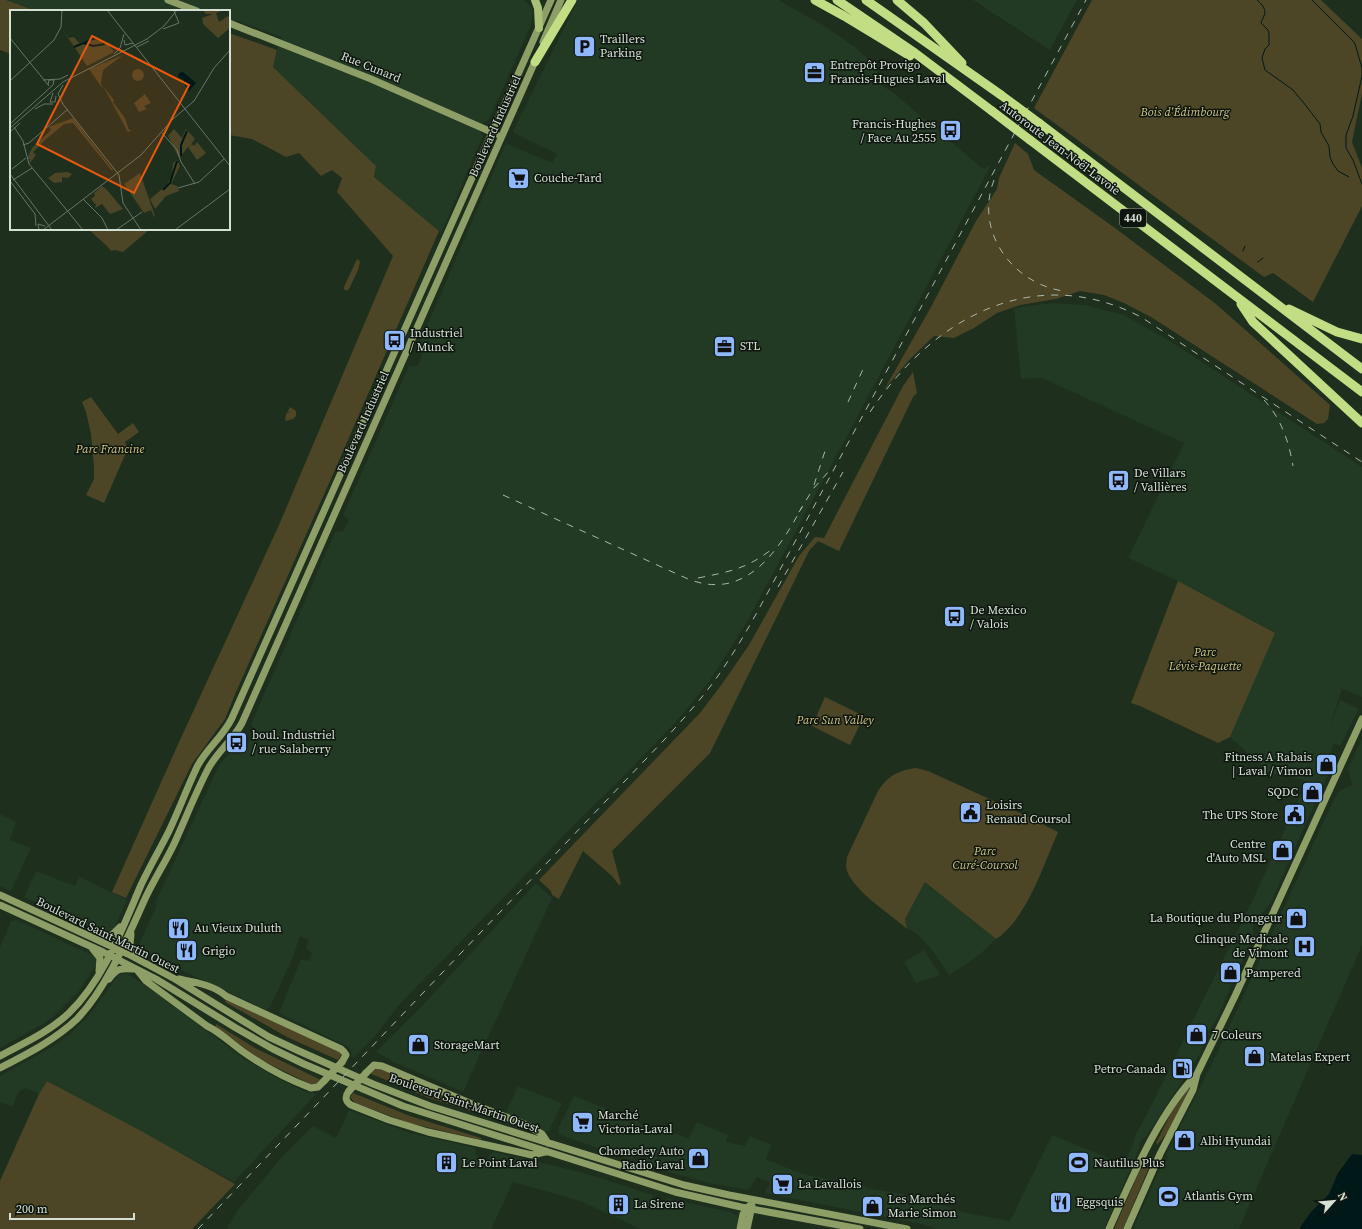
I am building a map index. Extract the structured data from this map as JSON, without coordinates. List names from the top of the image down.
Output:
{
  "streets": {
    "highway": ["Autoroute Jean-Noël-Lavoie", "440"],
    "main road": ["Rue Cunard", "Boulevard Industriel", "Boulevard Saint-Martin Ouest"]
  },
  "crossings": [
    ["Rue Cunard", "Boulevard Industriel"],
    ["Boulevard Industriel", "Boulevard Saint-Martin Ouest"]
  ],
  "parks": [
    "Bois d'Édimbourg",
    "Parc Francine",
    "Parc Lévis-Paquette",
    "Parc Sun Valley",
    "Parc Curé-Coursol"
  ],
  "places": {
    "parking": ["Traillers Parking"],
    "office": ["Entrepôt Provigo Francis-Hugues Laval", "STL"],
    "bus stop": [
      "Francis-Hughes / Face Au 2555",
      "Industriel / Munck",
      "De Villars / Vallières",
      "De Mexico / Valois",
      "boul. Industriel / rue Salaberry"
    ],
    "supermarket": ["Couche-Tard", "Marché Victoria-Laval", "La Lavallois"],
    "shop": [
      "Fitness A Rabais | Laval / Vimon",
      "SQDC",
      "Centre d'Auto MSL",
      "La Boutique du Plongeur",
      "Pampered",
      "7 Coleurs",
      "StorageMart",
      "Matelas Expert",
      "Albi Hyundai",
      "Chomedey Auto Radio Laval",
      "Les Marchés Marie Simon"
    ],
    "public building": ["Loisirs Renaud Coursol", "The UPS Store"],
    "restaurant": ["Au Vieux Duluth", "Grigio", "Eggsquis"],
    "hospital": ["Clinque Medicale de Vimont"],
    "fuel station": ["Petro-Canada"],
    "building": ["Le Point Laval", "La Sirene"],
    "sports": ["Nautilus Plus", "Atlantis Gym"]
  },
  "scale_bar": "200 m",
  "north": "top right"
}
